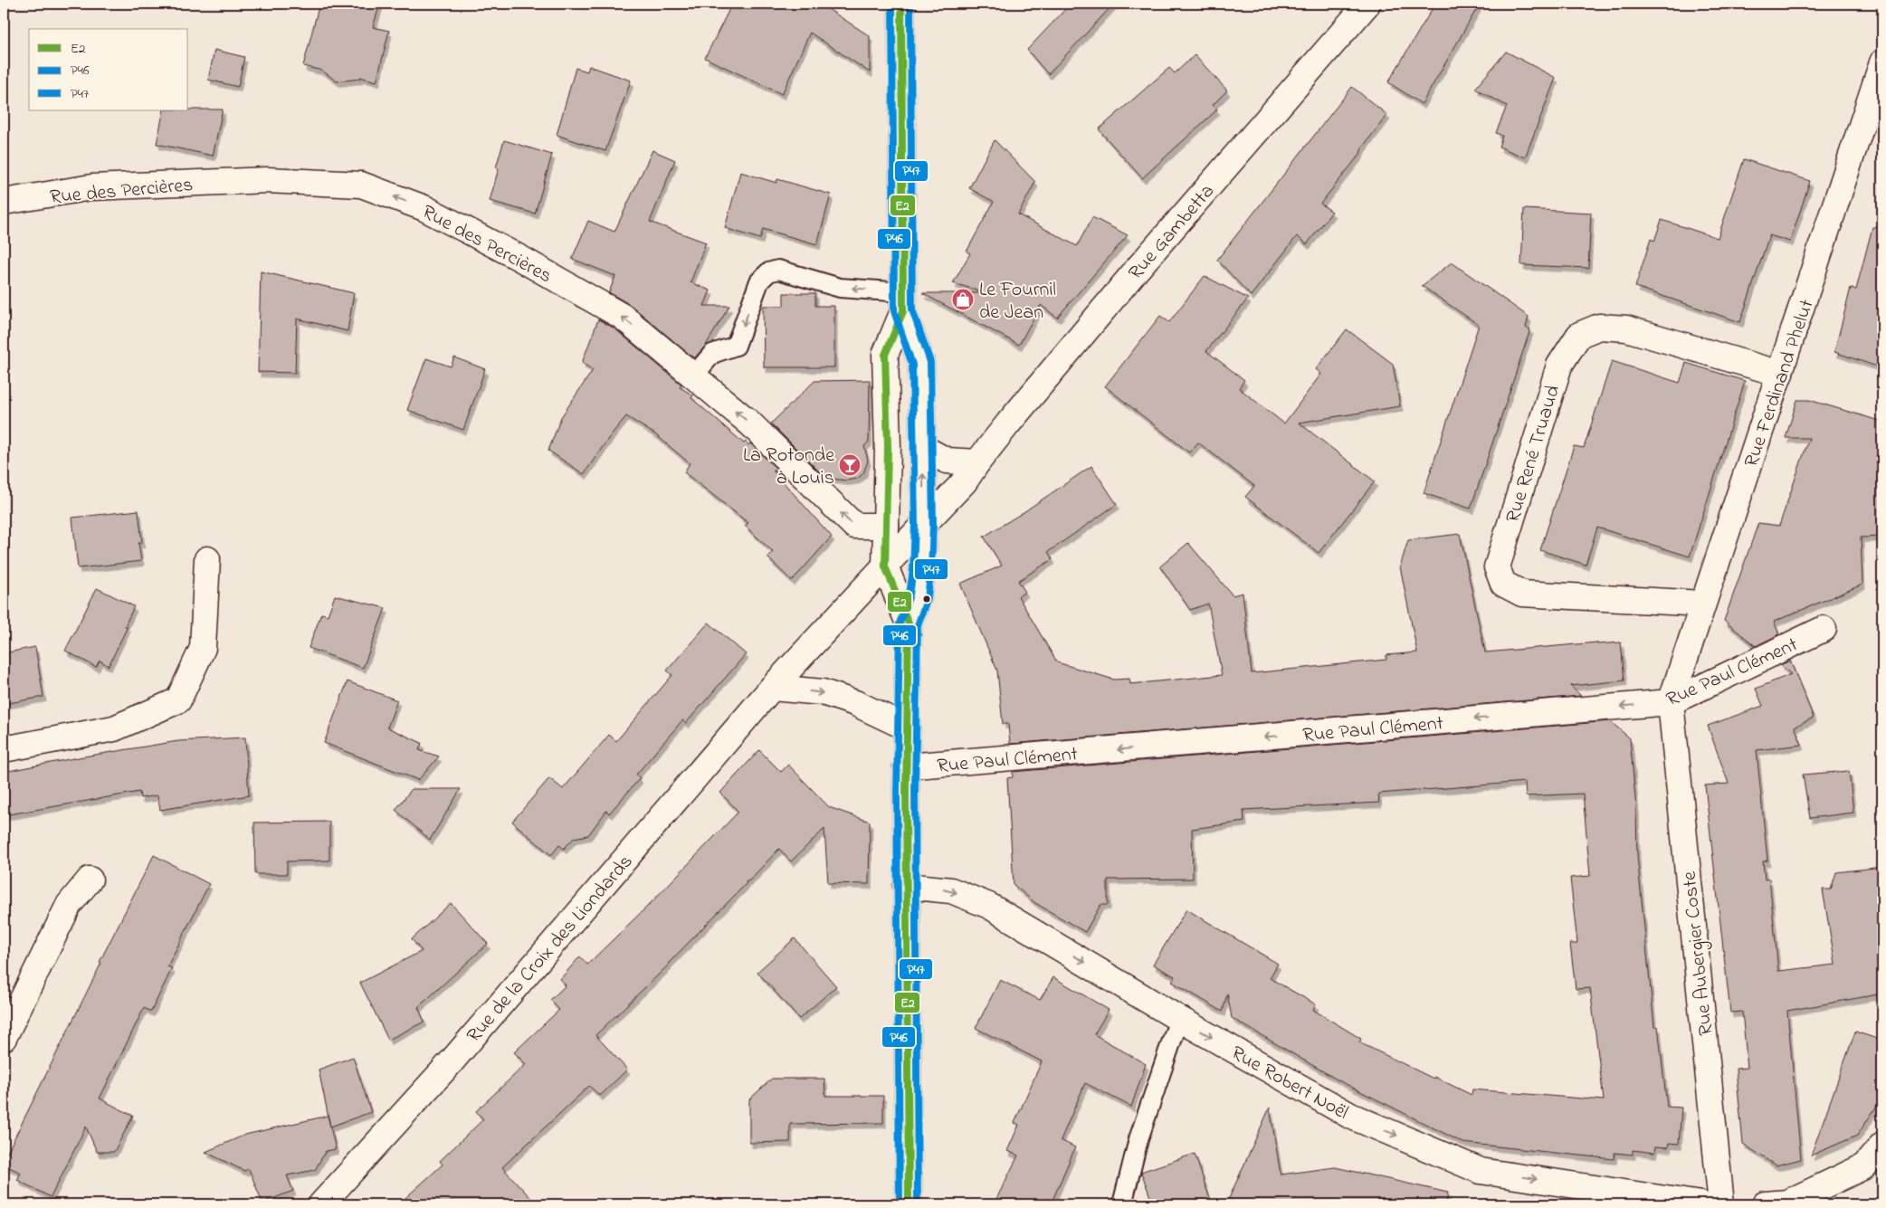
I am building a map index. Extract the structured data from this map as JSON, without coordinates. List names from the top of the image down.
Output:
{
  "streets": {
    "street": [
      "Rue des Percières",
      "Rue Gambetta",
      "Rue Ferdinand Phelut",
      "Rue René Truaud",
      "Rue Paul Clément",
      "Rue de la Croix des Liondards",
      "Rue Aubergier Coste",
      "Rue Robert Noël"
    ]
  },
  "crossings": [
    ["Rue Gambetta", "Rue de la Croix des Liondards"],
    ["Rue Ferdinand Phelut", "Rue René Truaud"],
    ["Rue Ferdinand Phelut", "Rue Paul Clément"],
    ["Rue Ferdinand Phelut", "Rue Aubergier Coste"],
    ["Rue Paul Clément", "Rue Aubergier Coste"]
  ],
  "one_way": ["Rue des Percières", "Rue Paul Clément", "Rue Robert Noël"],
  "places": {
    "shop": ["Le Fournil de Jean"],
    "bar": ["La Rotonde à Louis"]
  },
  "lines": ["transit line E2", "transit line P46", "transit line P47"],
  "legend": ["E2", "P46", "P47"]
}
